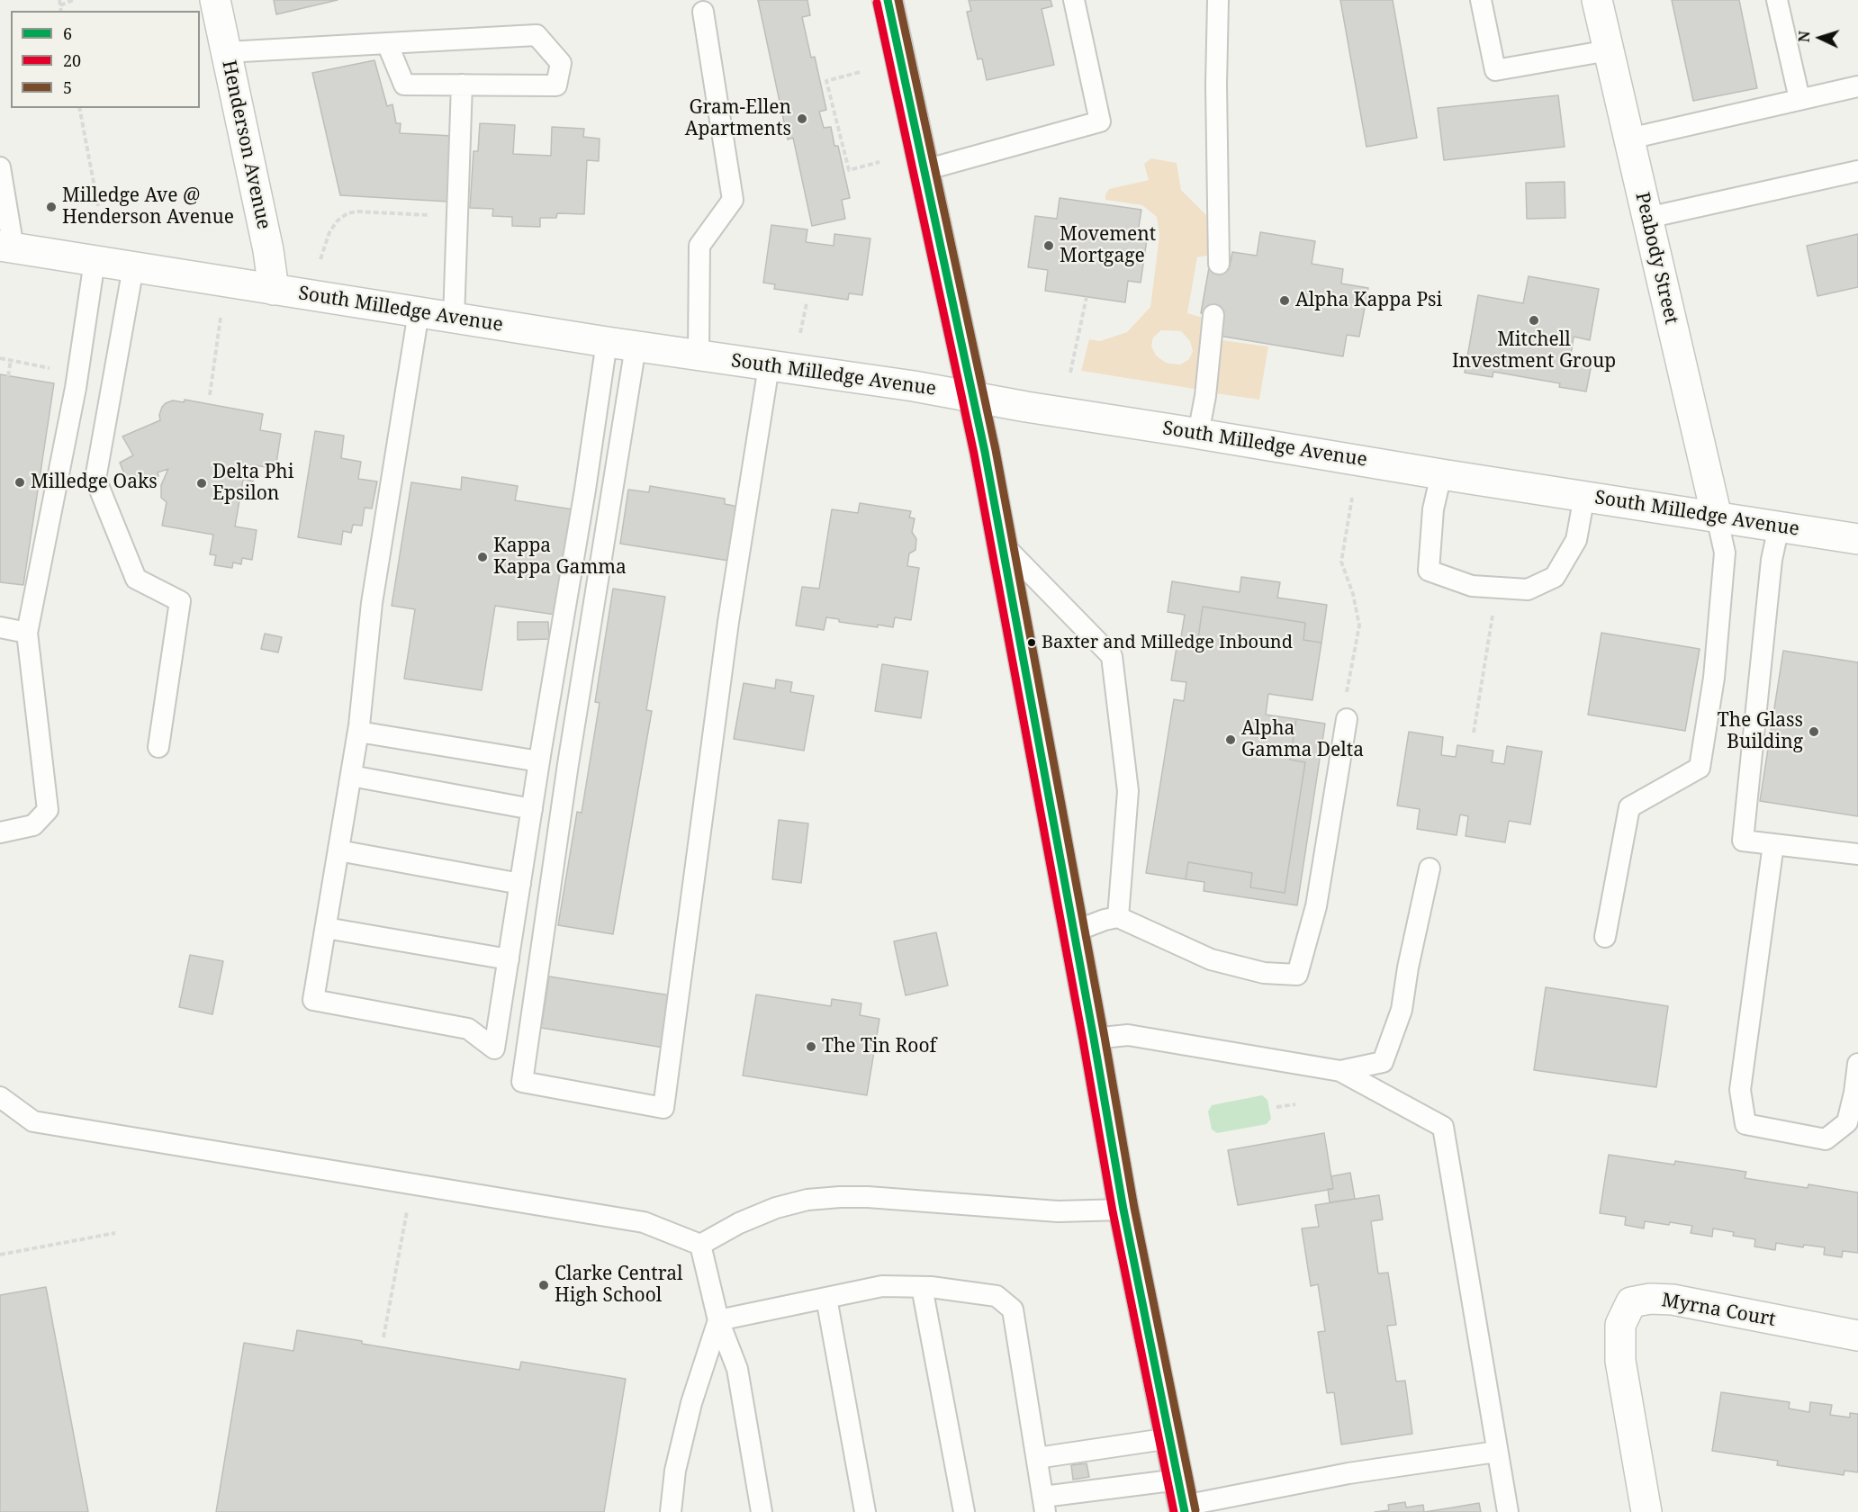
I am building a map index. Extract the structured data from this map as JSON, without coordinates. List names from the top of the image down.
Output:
{
  "streets": {
    "main road": [
      "Henderson Avenue",
      "Peabody Street",
      "South Milledge Avenue",
      "Myrna Court"
    ]
  },
  "crossings": [
    ["Henderson Avenue", "South Milledge Avenue"],
    ["Peabody Street", "South Milledge Avenue"]
  ],
  "places": [
    "Gram-Ellen Apartments",
    "Milledge Ave @ Henderson Avenue",
    "Movement Mortgage",
    "Alpha Kappa Psi",
    "Mitchell Investment Group",
    "Milledge Oaks",
    "Delta Phi Epsilon",
    "Kappa Kappa Gamma",
    "Baxter and Milledge Inbound",
    "The Glass Building",
    "Alpha Gamma Delta",
    "The Tin Roof",
    "Clarke Central High School"
  ],
  "lines": ["transit line 6", "transit line 5", "transit line 20"],
  "legend": ["6", "20", "5"],
  "north": "left"
}
